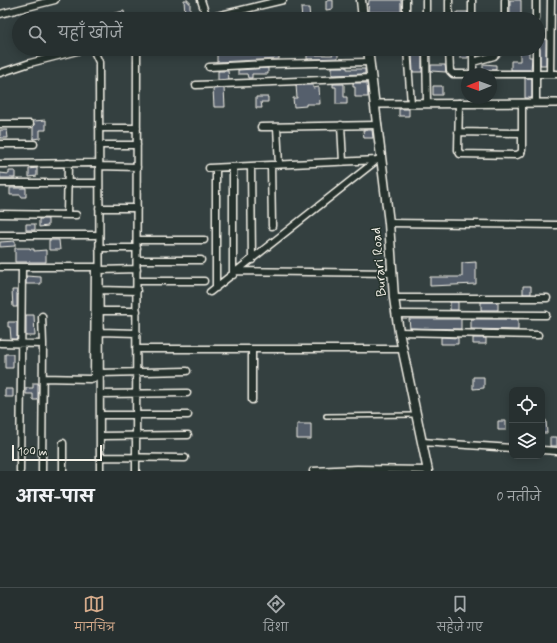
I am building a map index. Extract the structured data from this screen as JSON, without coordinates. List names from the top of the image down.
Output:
{
  "streets": {
    "main road": ["Burari Road"]
  },
  "scale_bar": "100 m",
  "north": "left",
  "page": {
    "search": "यहाँ खोजें",
    "scale": "100 m",
    "heading": ["आस-पास", "0 नतीजे"],
    "nav": ["मानचित्र", "दिशा", "सहेजे गए"]
  }
}
